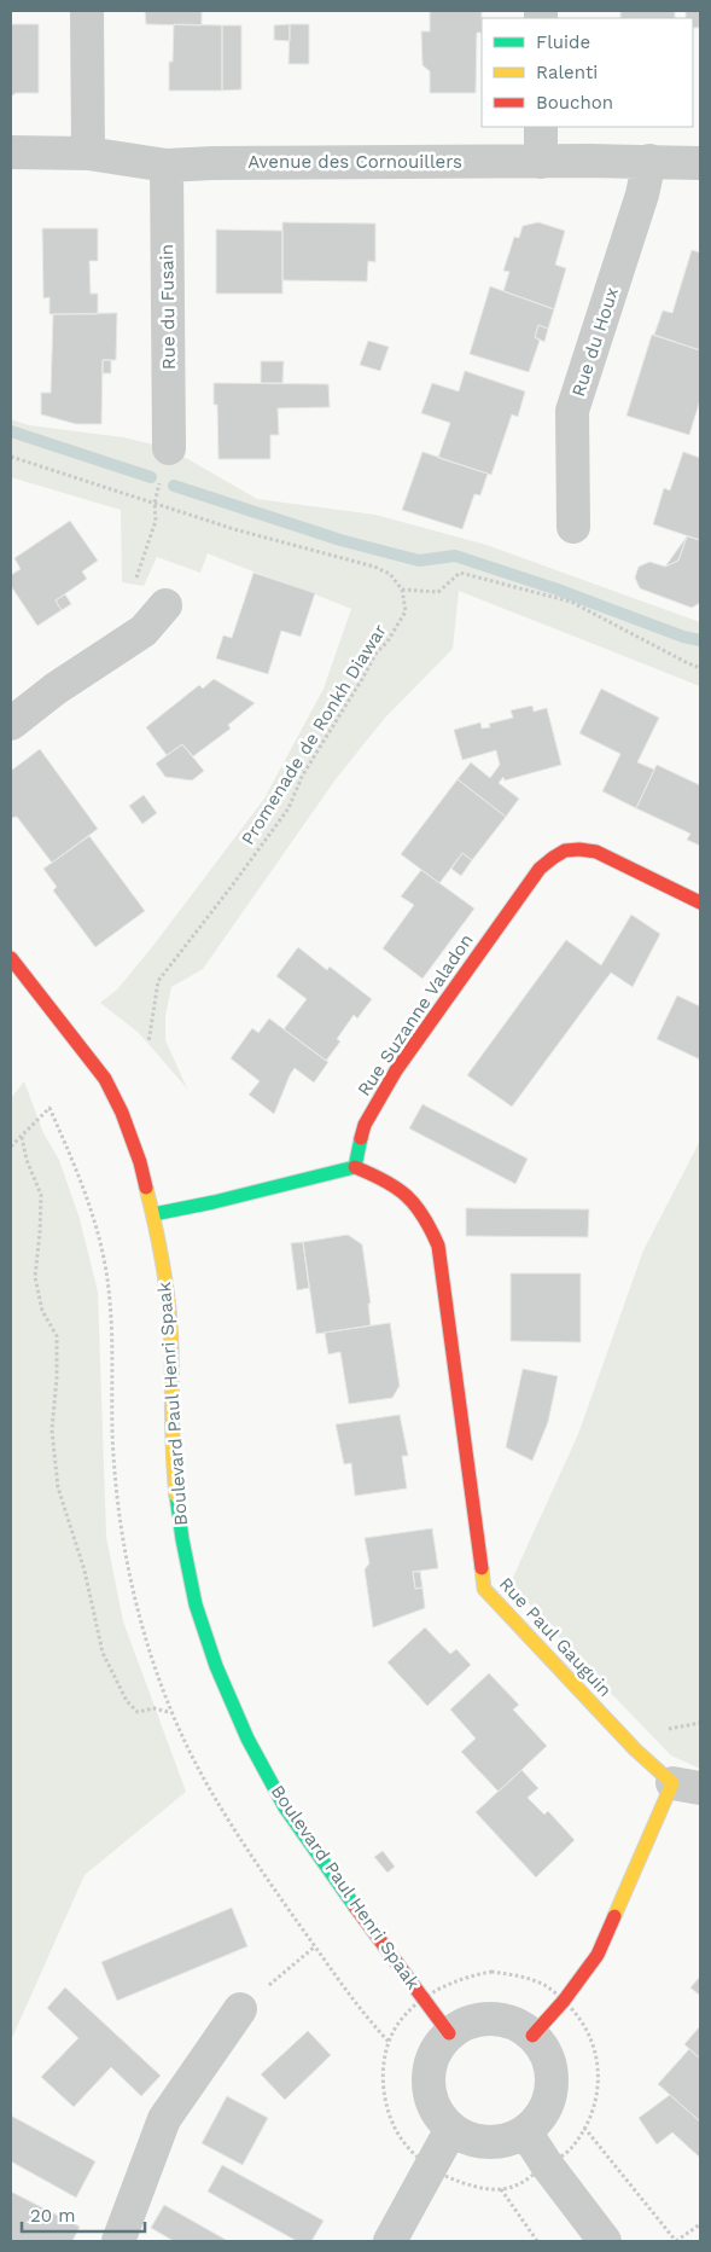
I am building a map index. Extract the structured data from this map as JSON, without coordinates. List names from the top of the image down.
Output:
{
  "streets": {
    "street": [
      "Avenue des Cornouillers",
      "Rue du Fusain",
      "Rue du Houx",
      "Rue Suzanne Valadon",
      "Boulevard Paul Henri Spaak",
      "Rue Paul Gauguin"
    ],
    "path": ["Promenade de Ronkh Diawar"]
  },
  "crossings": [
    ["Avenue des Cornouillers", "Rue du Fusain"],
    ["Avenue des Cornouillers", "Rue du Houx"],
    ["Rue Suzanne Valadon", "Rue Paul Gauguin"],
    ["Boulevard Paul Henri Spaak", "Rue Paul Gauguin"]
  ],
  "legend": ["Fluide", "Ralenti", "Bouchon"],
  "scale_bar": "20 m"
}
